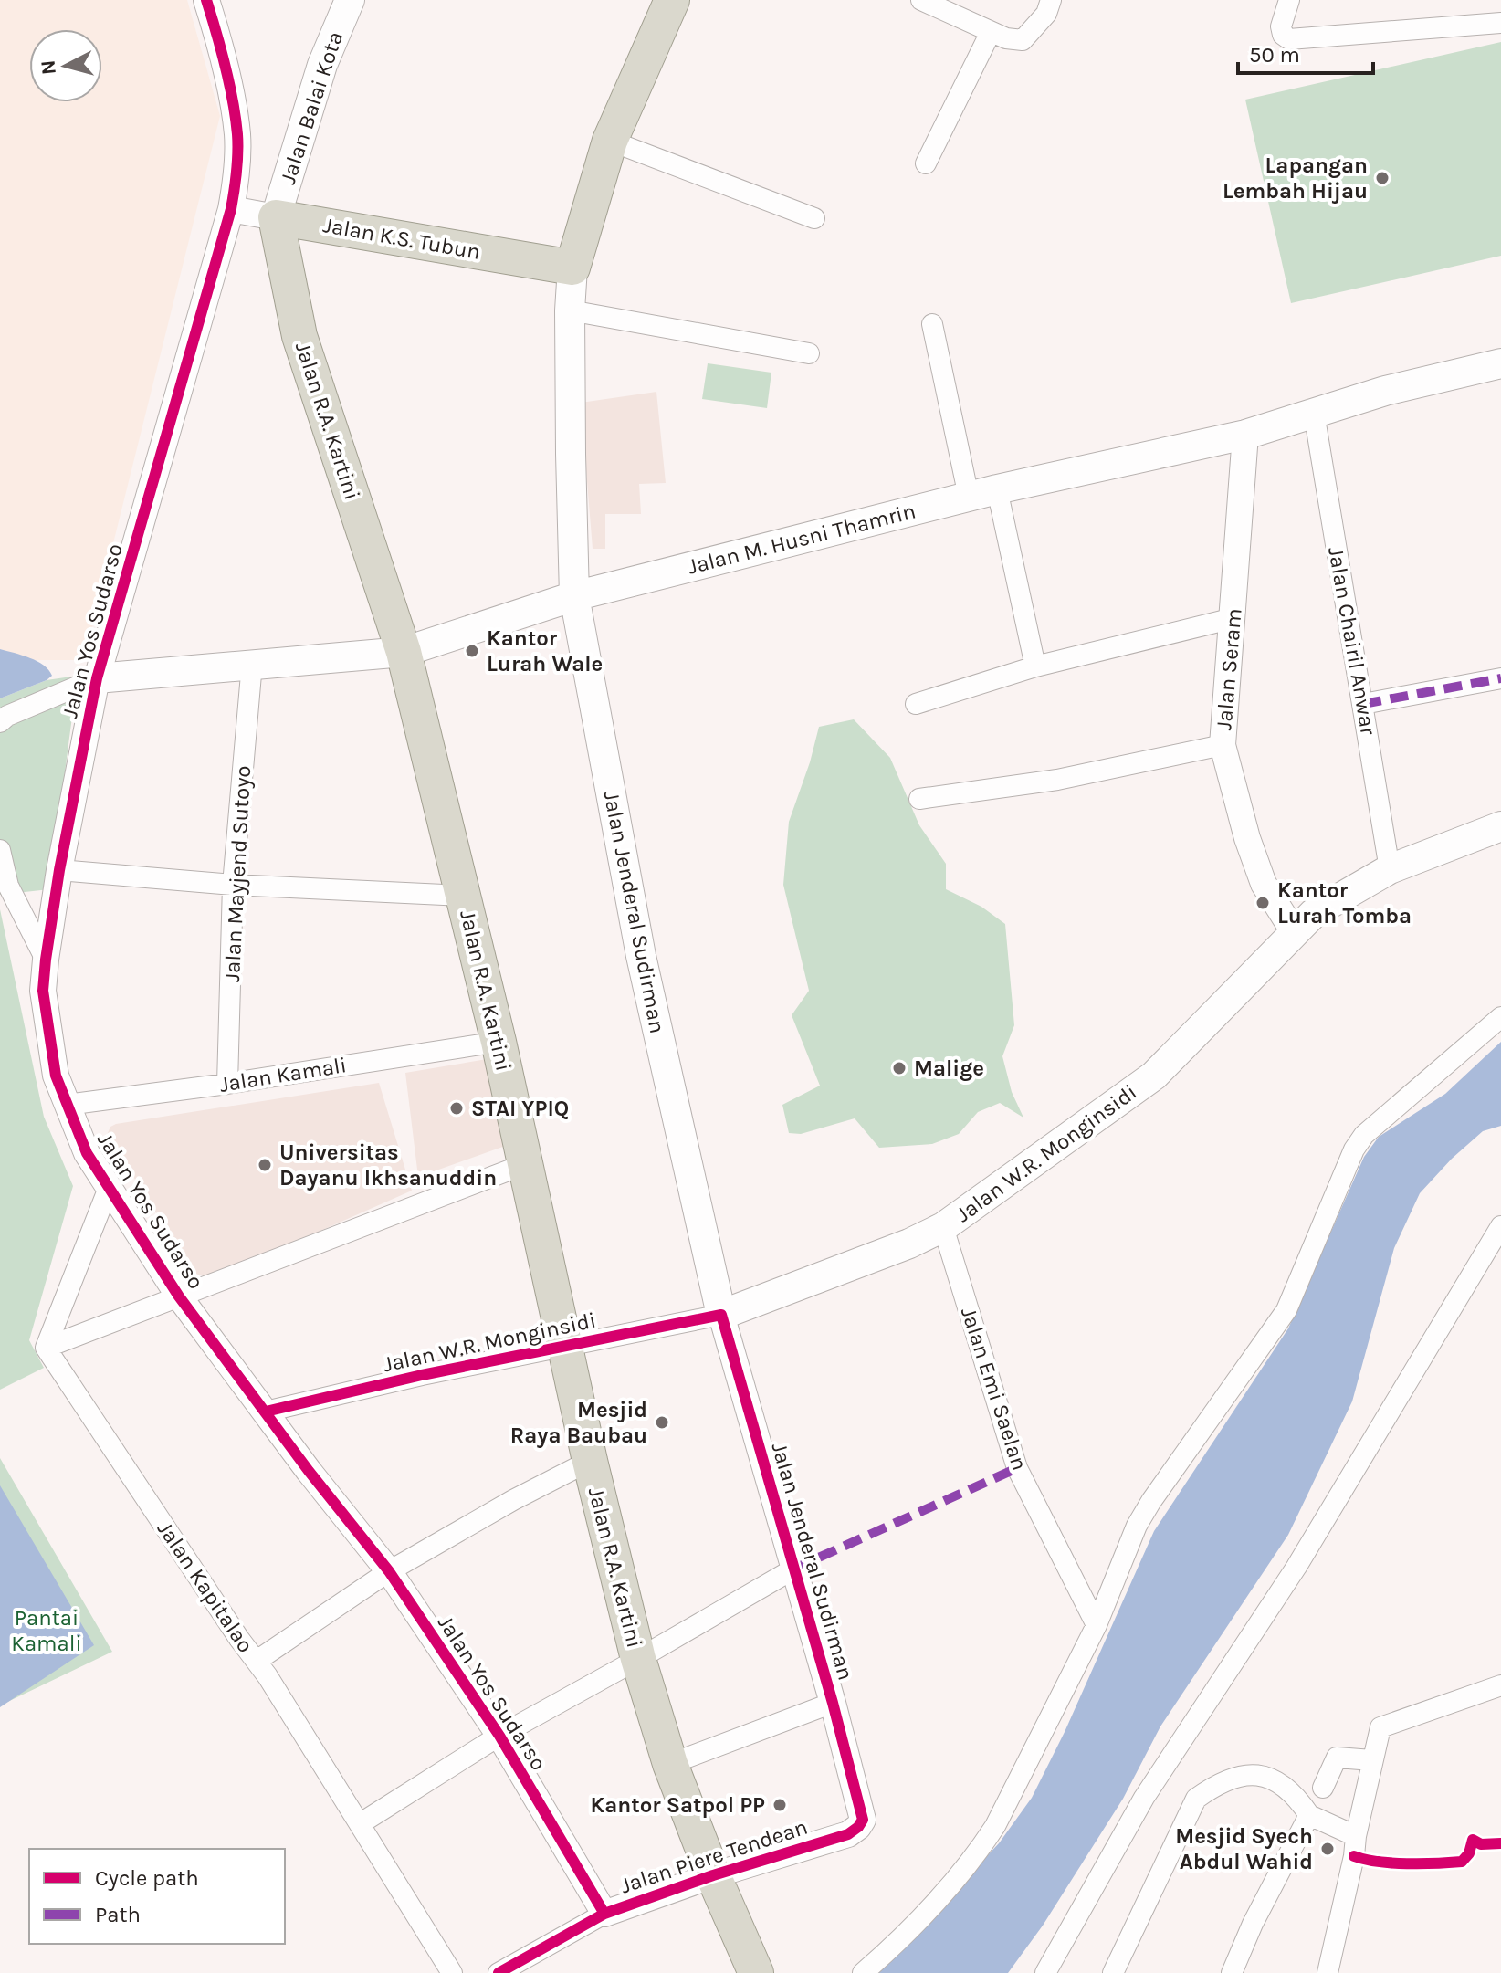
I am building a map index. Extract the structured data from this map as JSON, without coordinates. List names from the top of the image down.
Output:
{
  "streets": {
    "highway": ["Jalan K.S. Tubun", "Jalan R.A. Kartini", "Jalan Jenderal Sudirman"],
    "main road": ["Jalan Balai Kota", "Jalan M. Husni Thamrin", "Jalan W.R. Monginsidi"],
    "street": [
      "Jalan Yos Sudarso",
      "Jalan Chairil Anwar",
      "Jalan Seram",
      "Jalan Mayjend Sutoyo",
      "Jalan Kamali",
      "Jalan Emi Saelan",
      "Jalan Kapitalao",
      "Jalan Piere Tendean"
    ]
  },
  "crossings": [
    ["Jalan Balai Kota", "Jalan K.S. Tubun"],
    ["Jalan Balai Kota", "Jalan R.A. Kartini"],
    ["Jalan K.S. Tubun", "Jalan R.A. Kartini"],
    ["Jalan K.S. Tubun", "Jalan Yos Sudarso"],
    ["Jalan K.S. Tubun", "Jalan Jenderal Sudirman"],
    ["Jalan R.A. Kartini", "Jalan M. Husni Thamrin"],
    ["Jalan R.A. Kartini", "Jalan Kamali"],
    ["Jalan R.A. Kartini", "Jalan W.R. Monginsidi"],
    ["Jalan R.A. Kartini", "Jalan Piere Tendean"],
    ["Jalan M. Husni Thamrin", "Jalan Yos Sudarso"],
    ["Jalan M. Husni Thamrin", "Jalan Chairil Anwar"],
    ["Jalan M. Husni Thamrin", "Jalan Seram"],
    ["Jalan M. Husni Thamrin", "Jalan Mayjend Sutoyo"],
    ["Jalan M. Husni Thamrin", "Jalan Jenderal Sudirman"],
    ["Jalan Yos Sudarso", "Jalan Kamali"],
    ["Jalan Yos Sudarso", "Jalan W.R. Monginsidi"],
    ["Jalan Yos Sudarso", "Jalan Piere Tendean"],
    ["Jalan Chairil Anwar", "Jalan W.R. Monginsidi"],
    ["Jalan Seram", "Jalan W.R. Monginsidi"],
    ["Jalan Mayjend Sutoyo", "Jalan Kamali"],
    ["Jalan Jenderal Sudirman", "Jalan W.R. Monginsidi"],
    ["Jalan Jenderal Sudirman", "Jalan Piere Tendean"],
    ["Jalan W.R. Monginsidi", "Jalan Emi Saelan"]
  ],
  "parks": ["Pantai Kamali"],
  "places": [
    "Lapangan Lembah Hijau",
    "Kantor Lurah Wale",
    "Kantor Lurah Tomba",
    "Malige",
    "STAI YPIQ",
    "Universitas Dayanu Ikhsanuddin",
    "Mesjid Raya Baubau",
    "Kantor Satpol PP",
    "Mesjid Syech Abdul Wahid"
  ],
  "legend": ["Cycle path", "Path"],
  "scale_bar": "50 m",
  "north": "left"
}
